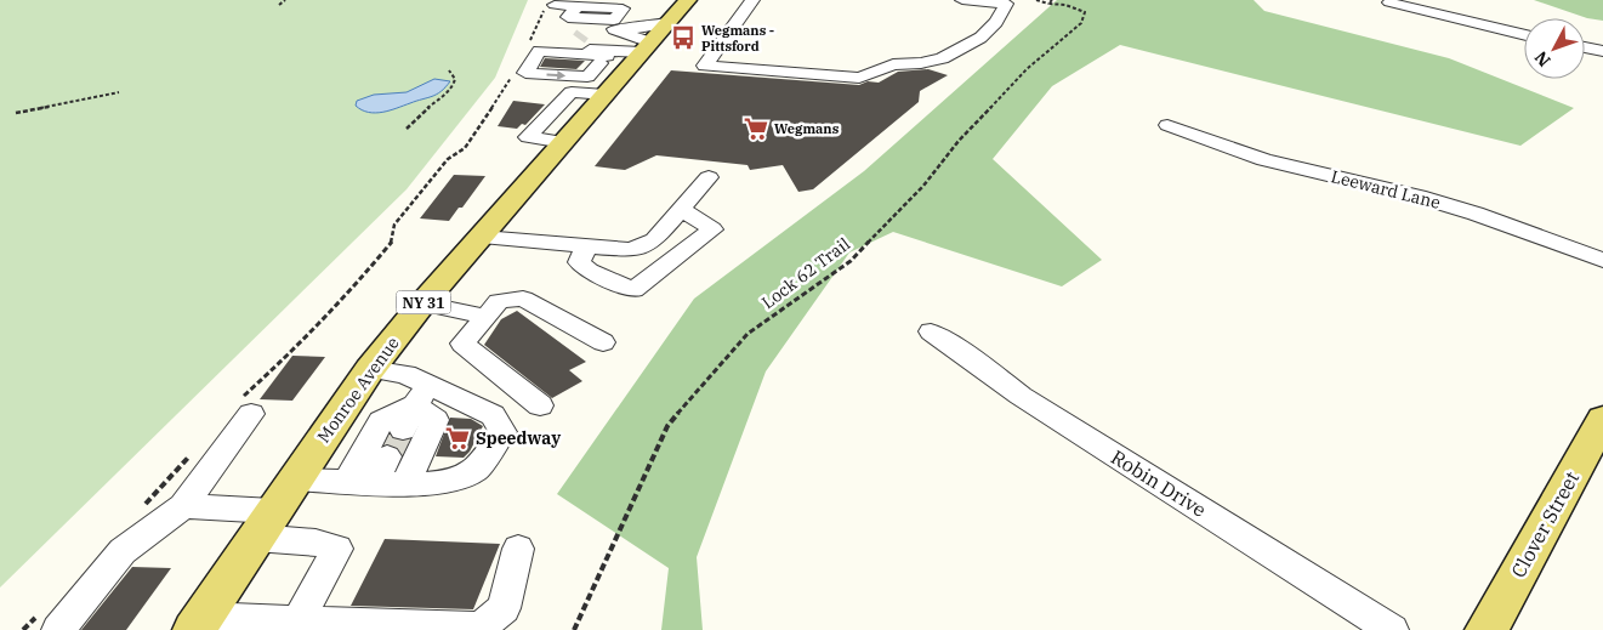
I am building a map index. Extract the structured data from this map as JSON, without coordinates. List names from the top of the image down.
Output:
{
  "streets": {
    "main road": ["NY 31", "Monroe Avenue", "Clover Street"],
    "street": ["Leeward Lane", "Robin Drive"],
    "path": ["Lock 62 Trail"]
  },
  "places": {
    "bus stop": ["Wegmans - Pittsford"],
    "supermarket": ["Wegmans", "Speedway"]
  },
  "north": "bottom left"
}
